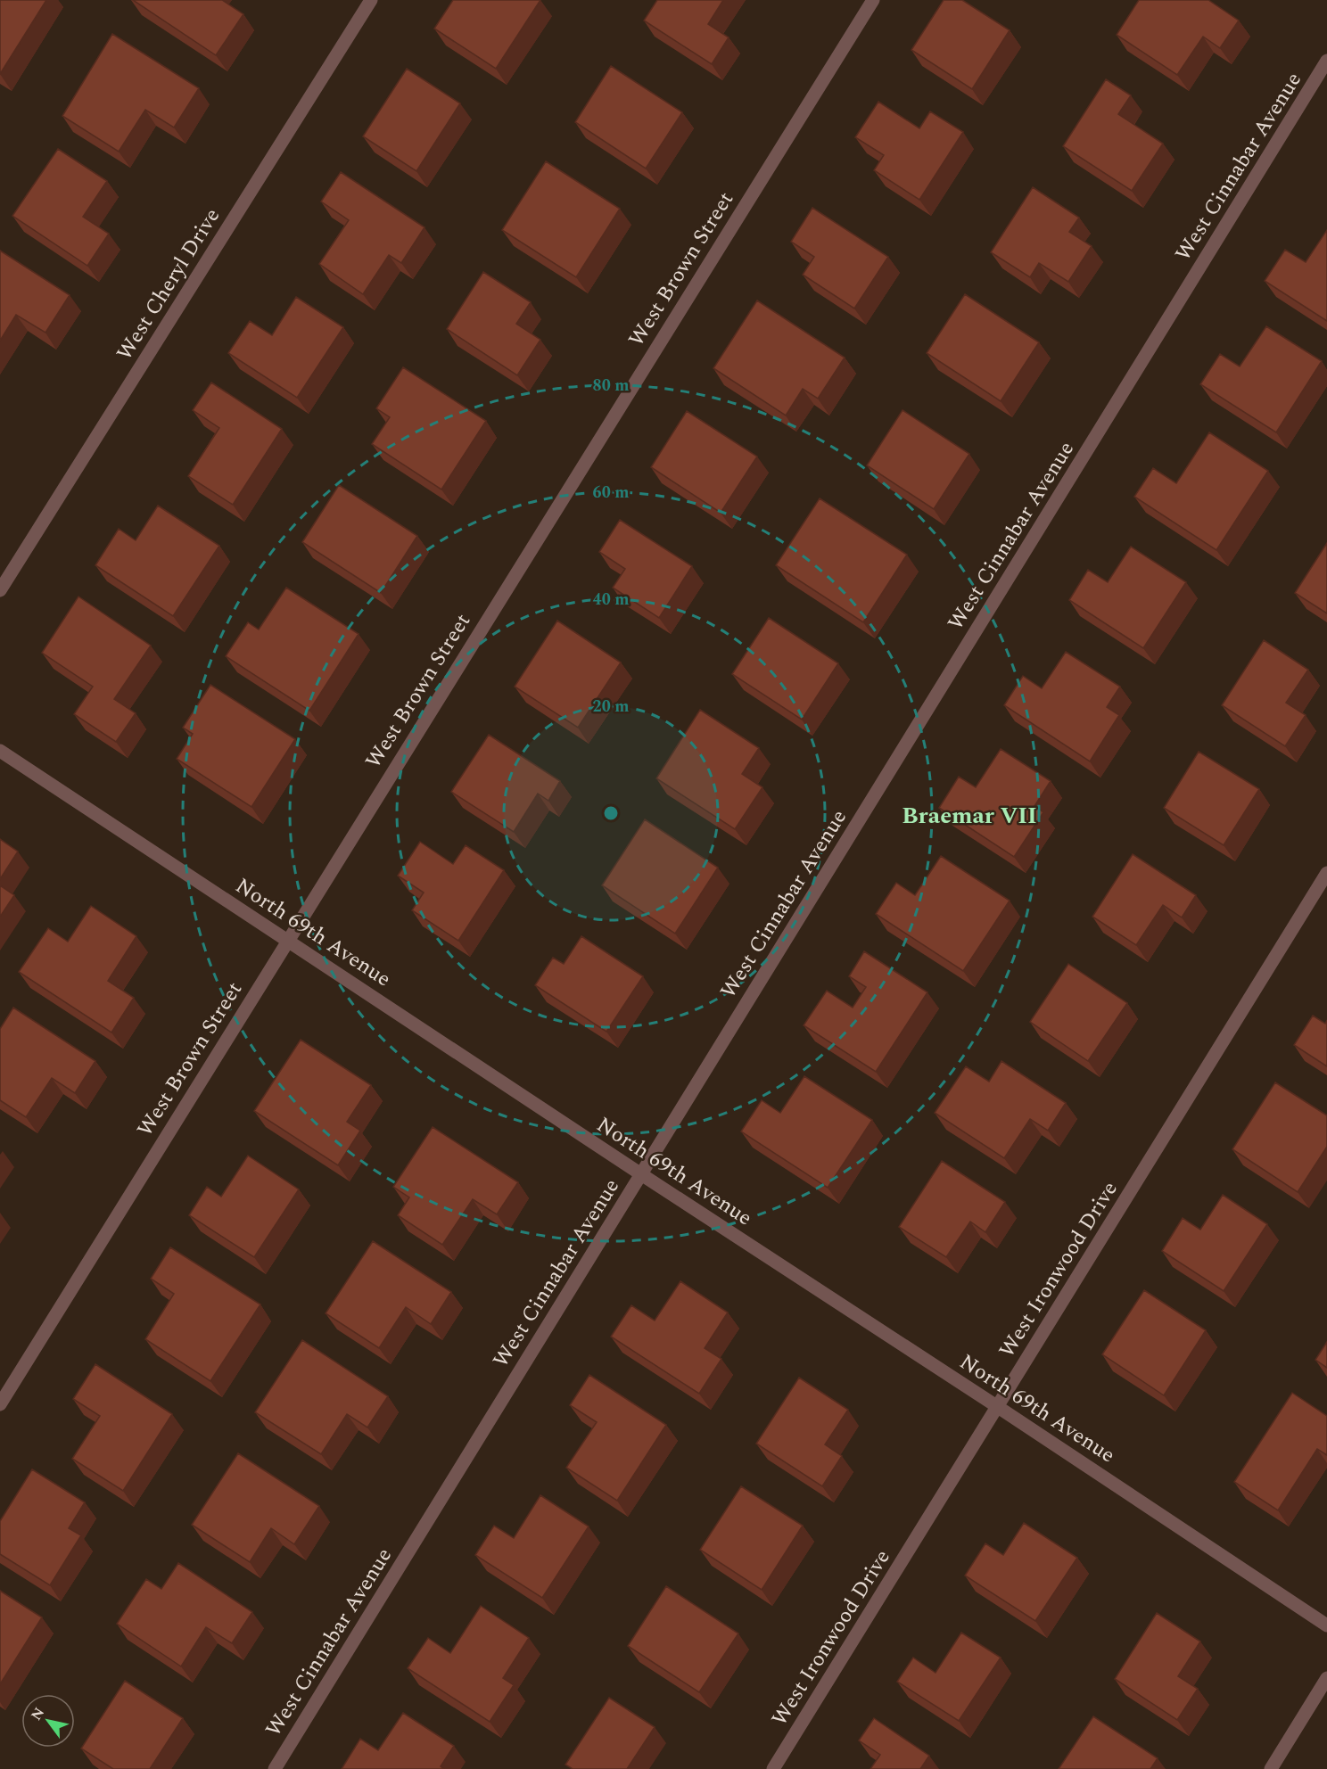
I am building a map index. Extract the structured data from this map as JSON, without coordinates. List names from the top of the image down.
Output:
{
  "streets": {
    "street": [
      "West Cinnabar Avenue",
      "West Brown Street",
      "West Cheryl Drive",
      "North 69th Avenue",
      "West Ironwood Drive"
    ]
  },
  "crossings": [
    ["West Cinnabar Avenue", "North 69th Avenue"],
    ["West Brown Street", "North 69th Avenue"],
    ["North 69th Avenue", "West Ironwood Drive"]
  ],
  "districts": ["Braemar VII"],
  "north": "top left",
  "rings": [
    "80 m",
    "60 m",
    "40 m",
    "20 m"
  ]
}
